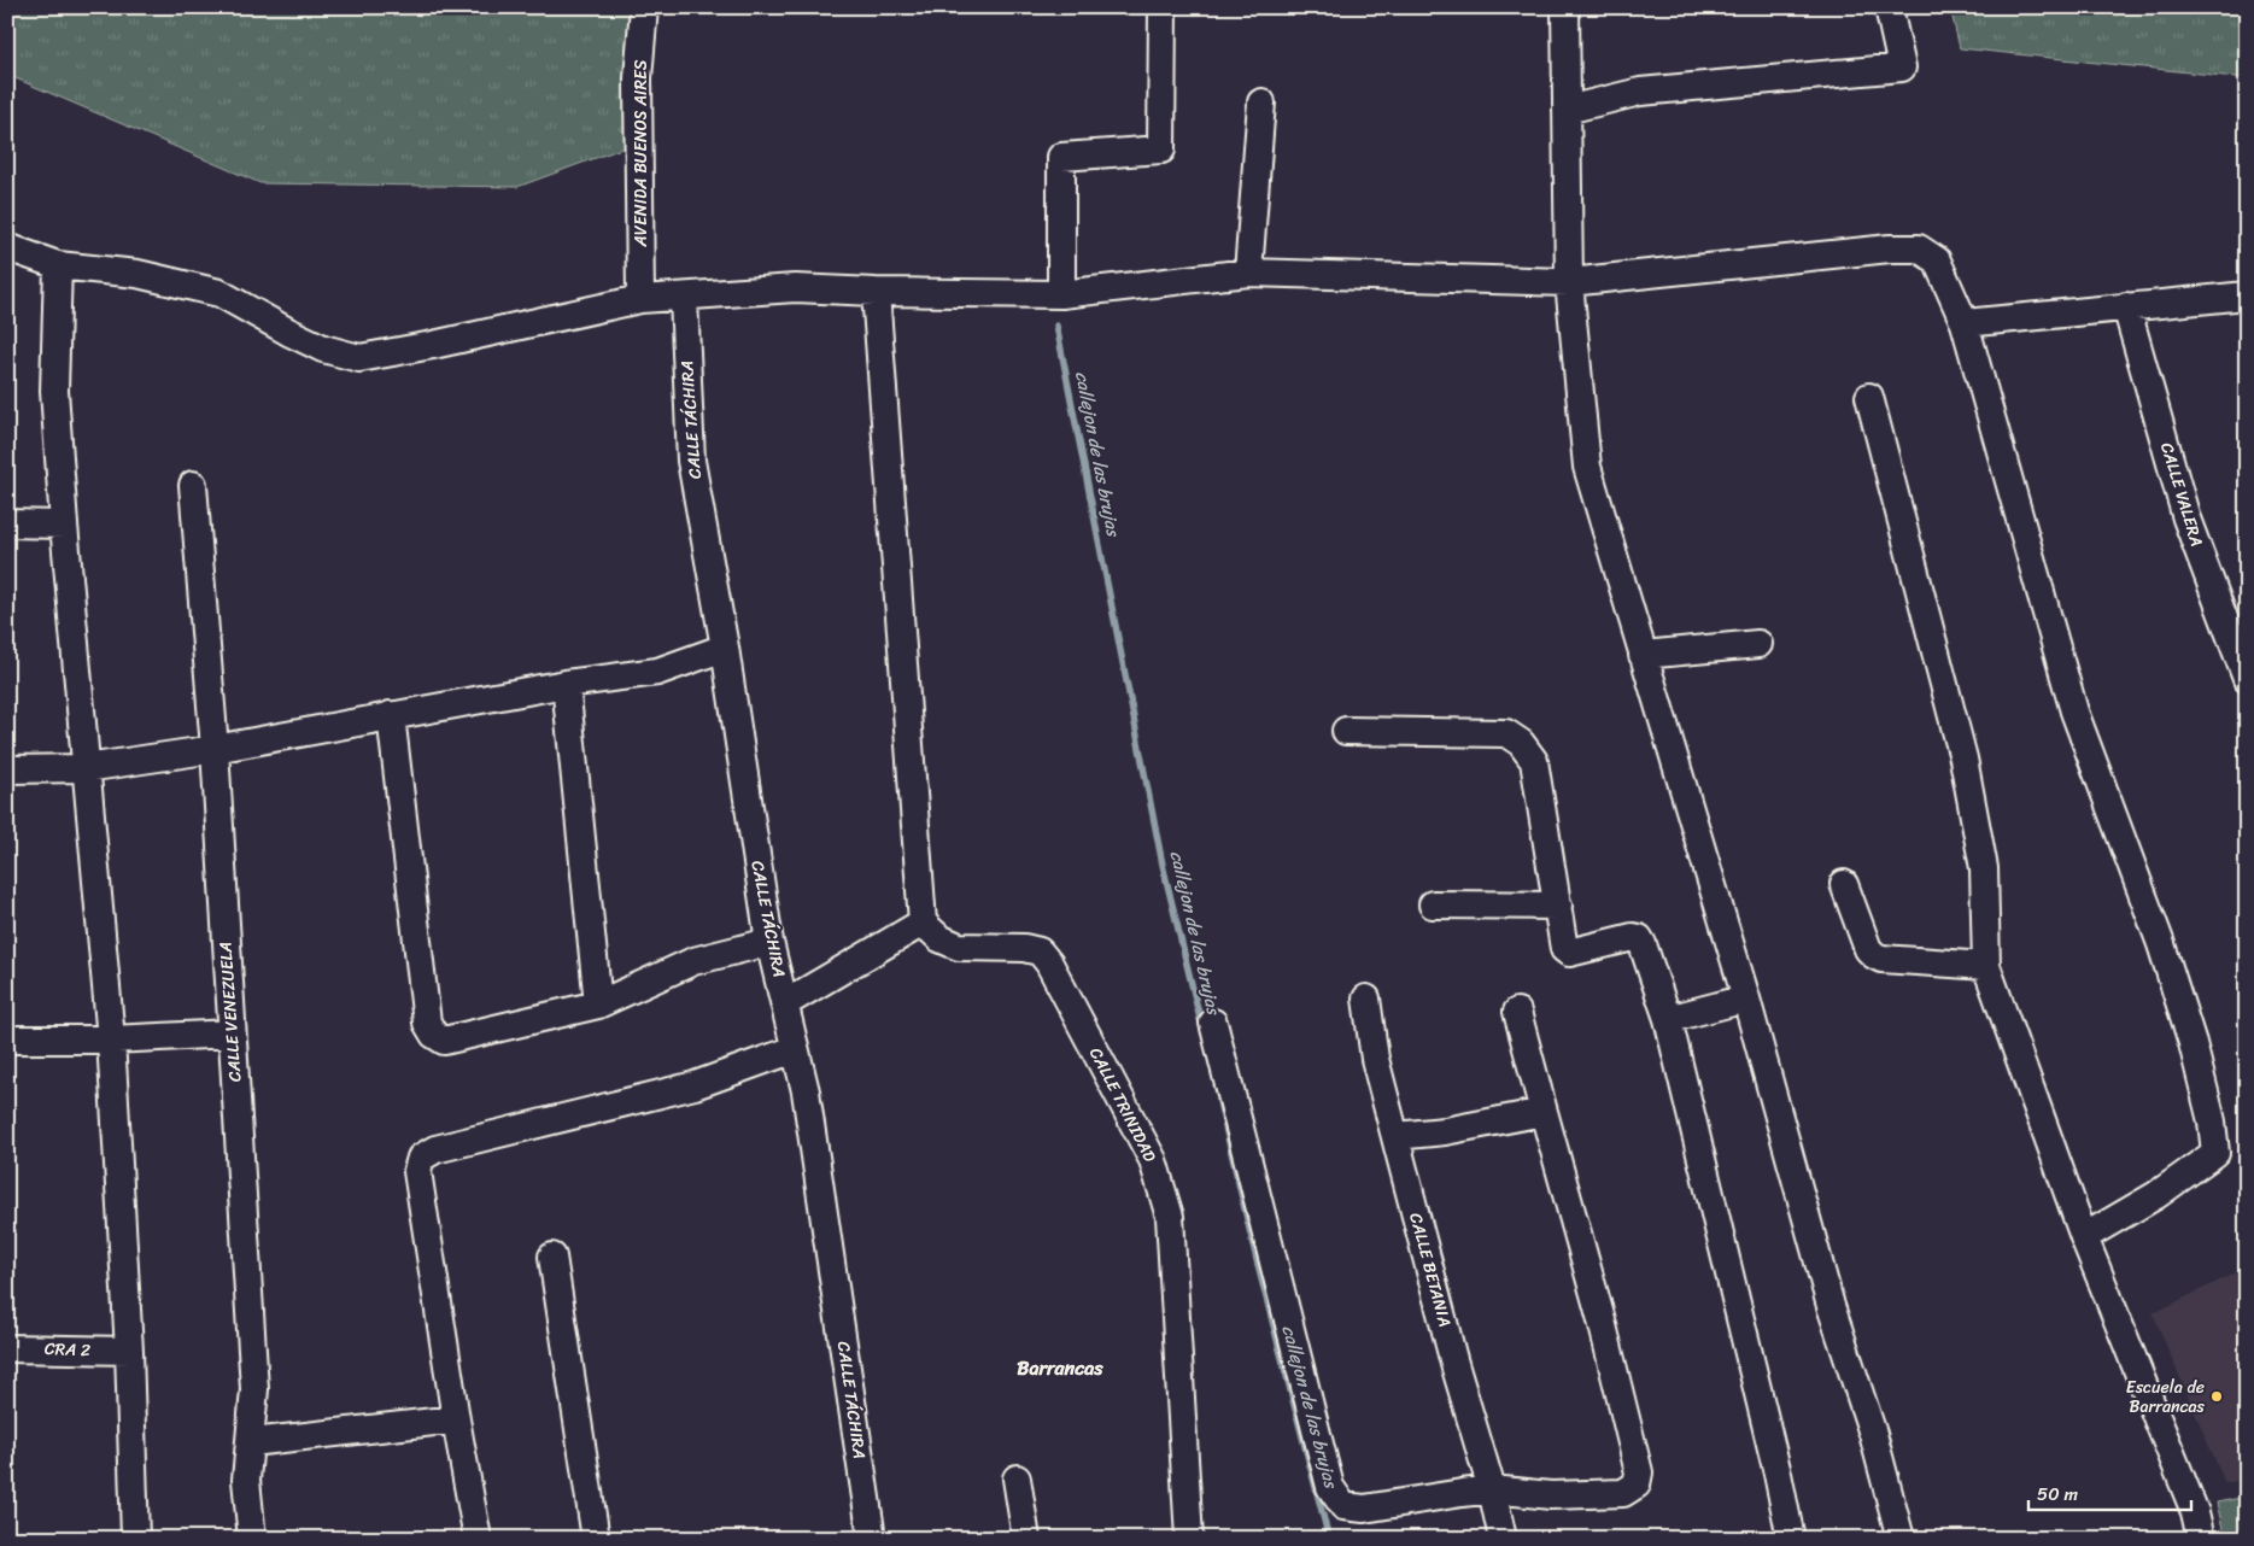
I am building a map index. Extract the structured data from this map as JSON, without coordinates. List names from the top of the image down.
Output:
{
  "streets": {
    "street": [
      "AVENIDA BUENOS AIRES",
      "CALLE TÁCHIRA",
      "CALLE VALERA",
      "CALLE VENEZUELA",
      "CALLE TRINIDAD",
      "CALLE BETANIA",
      "CRA 2"
    ]
  },
  "districts": ["Barrancas"],
  "water": ["callejon de las brujas"],
  "places": ["Escuela de Barrancas"],
  "scale_bar": "50 m"
}
